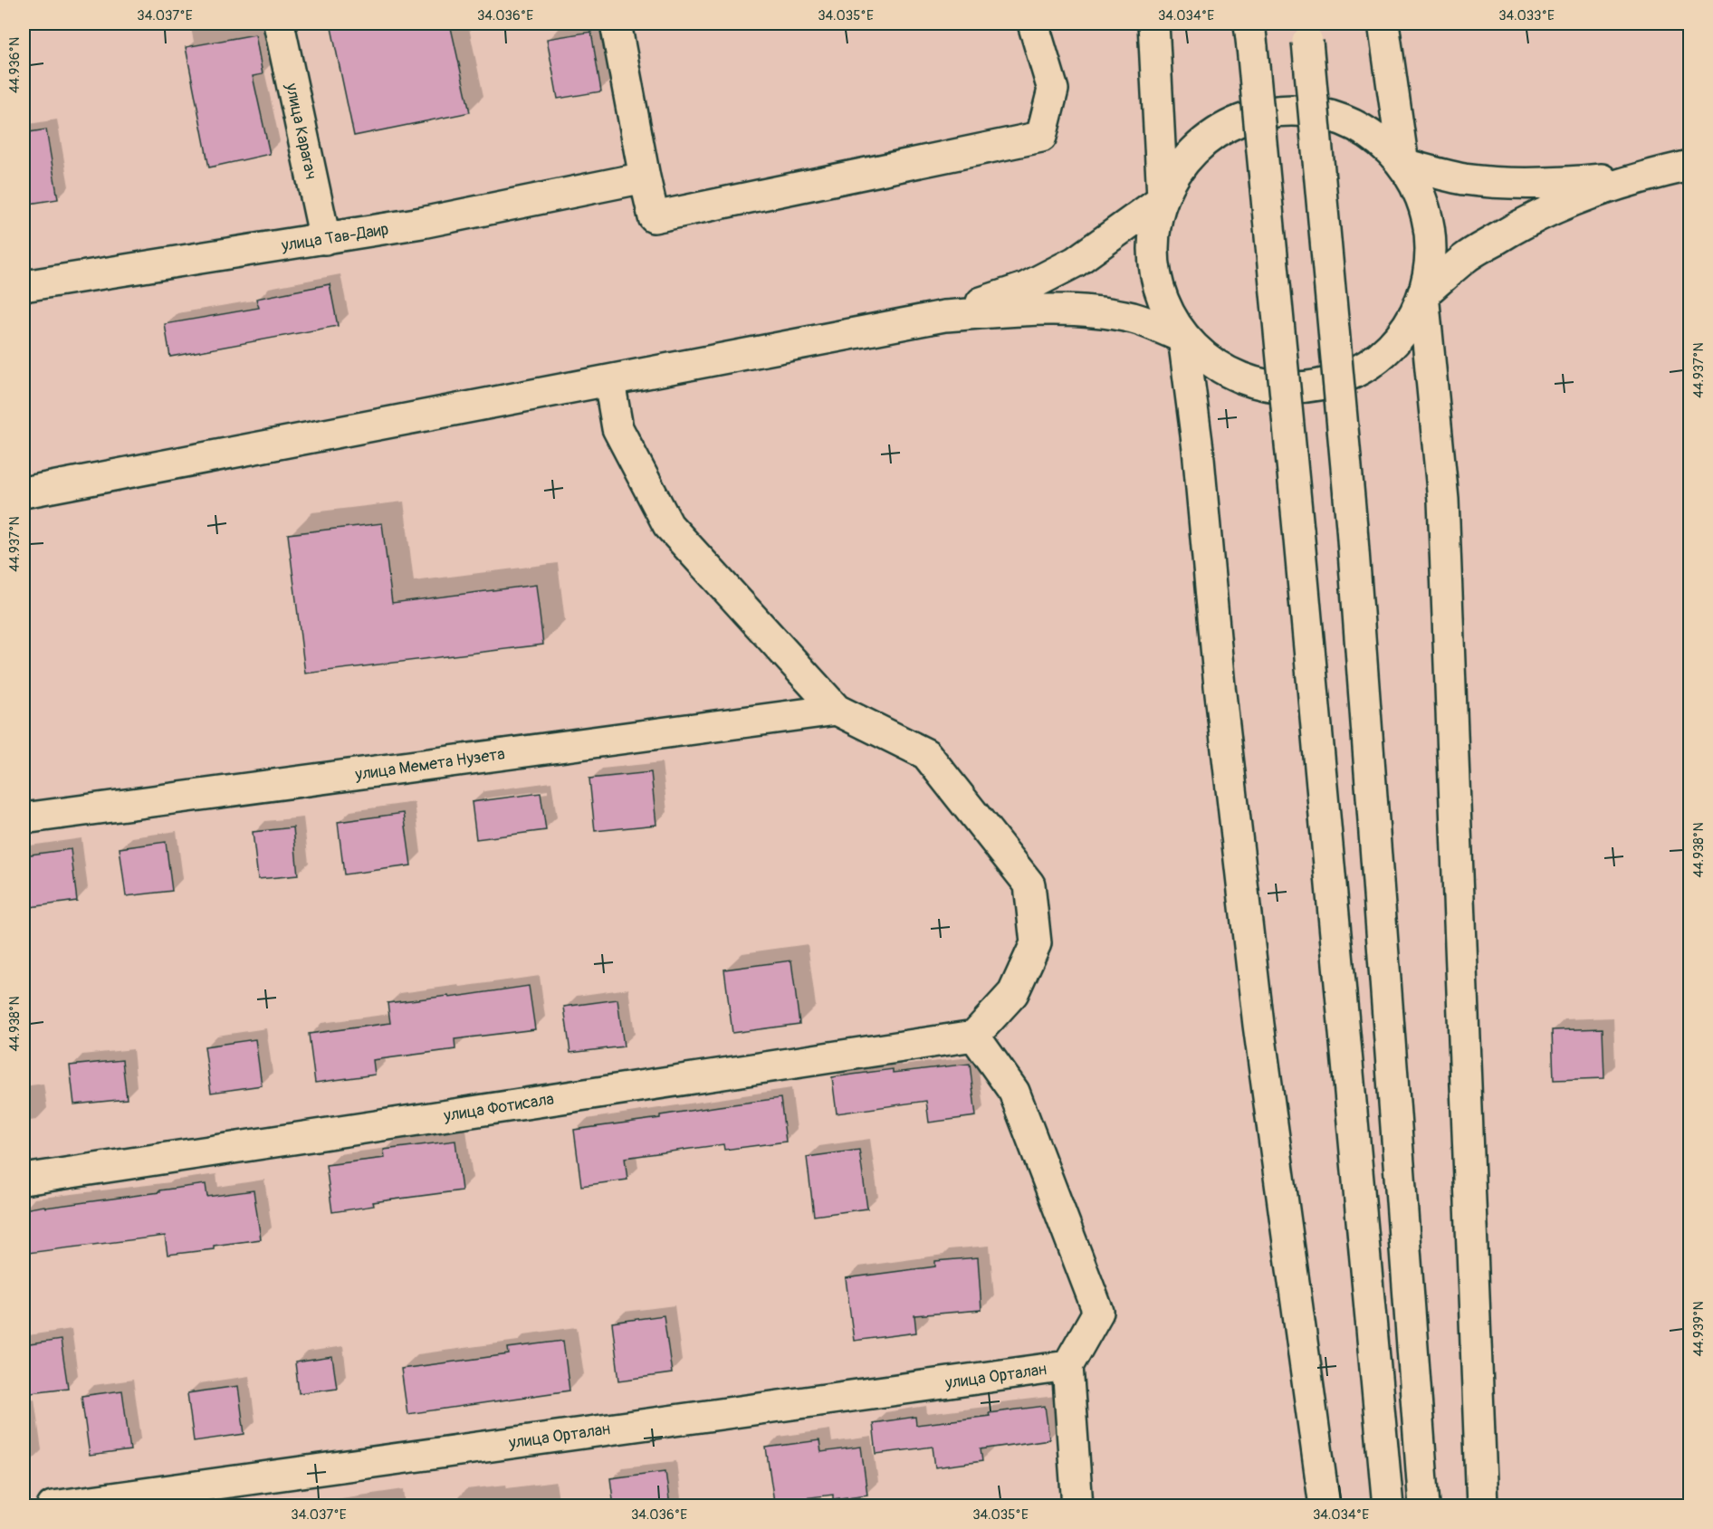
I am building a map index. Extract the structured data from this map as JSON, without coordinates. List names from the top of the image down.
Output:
{
  "streets": {
    "main road": [
      "улица Карагач",
      "улица Тав-Даир",
      "улица Мемета Нузета",
      "улица Фотисала",
      "улица Орталан"
    ]
  },
  "crossings": [
    ["улица Карагач", "улица Тав-Даир"]
  ],
  "coordinates": [
    "34.037°E",
    "34.036°E",
    "34.035°E",
    "34.034°E",
    "34.033°E",
    "44.936°N",
    "44.937°N",
    "44.938°N",
    "44.939°N"
  ]
}
